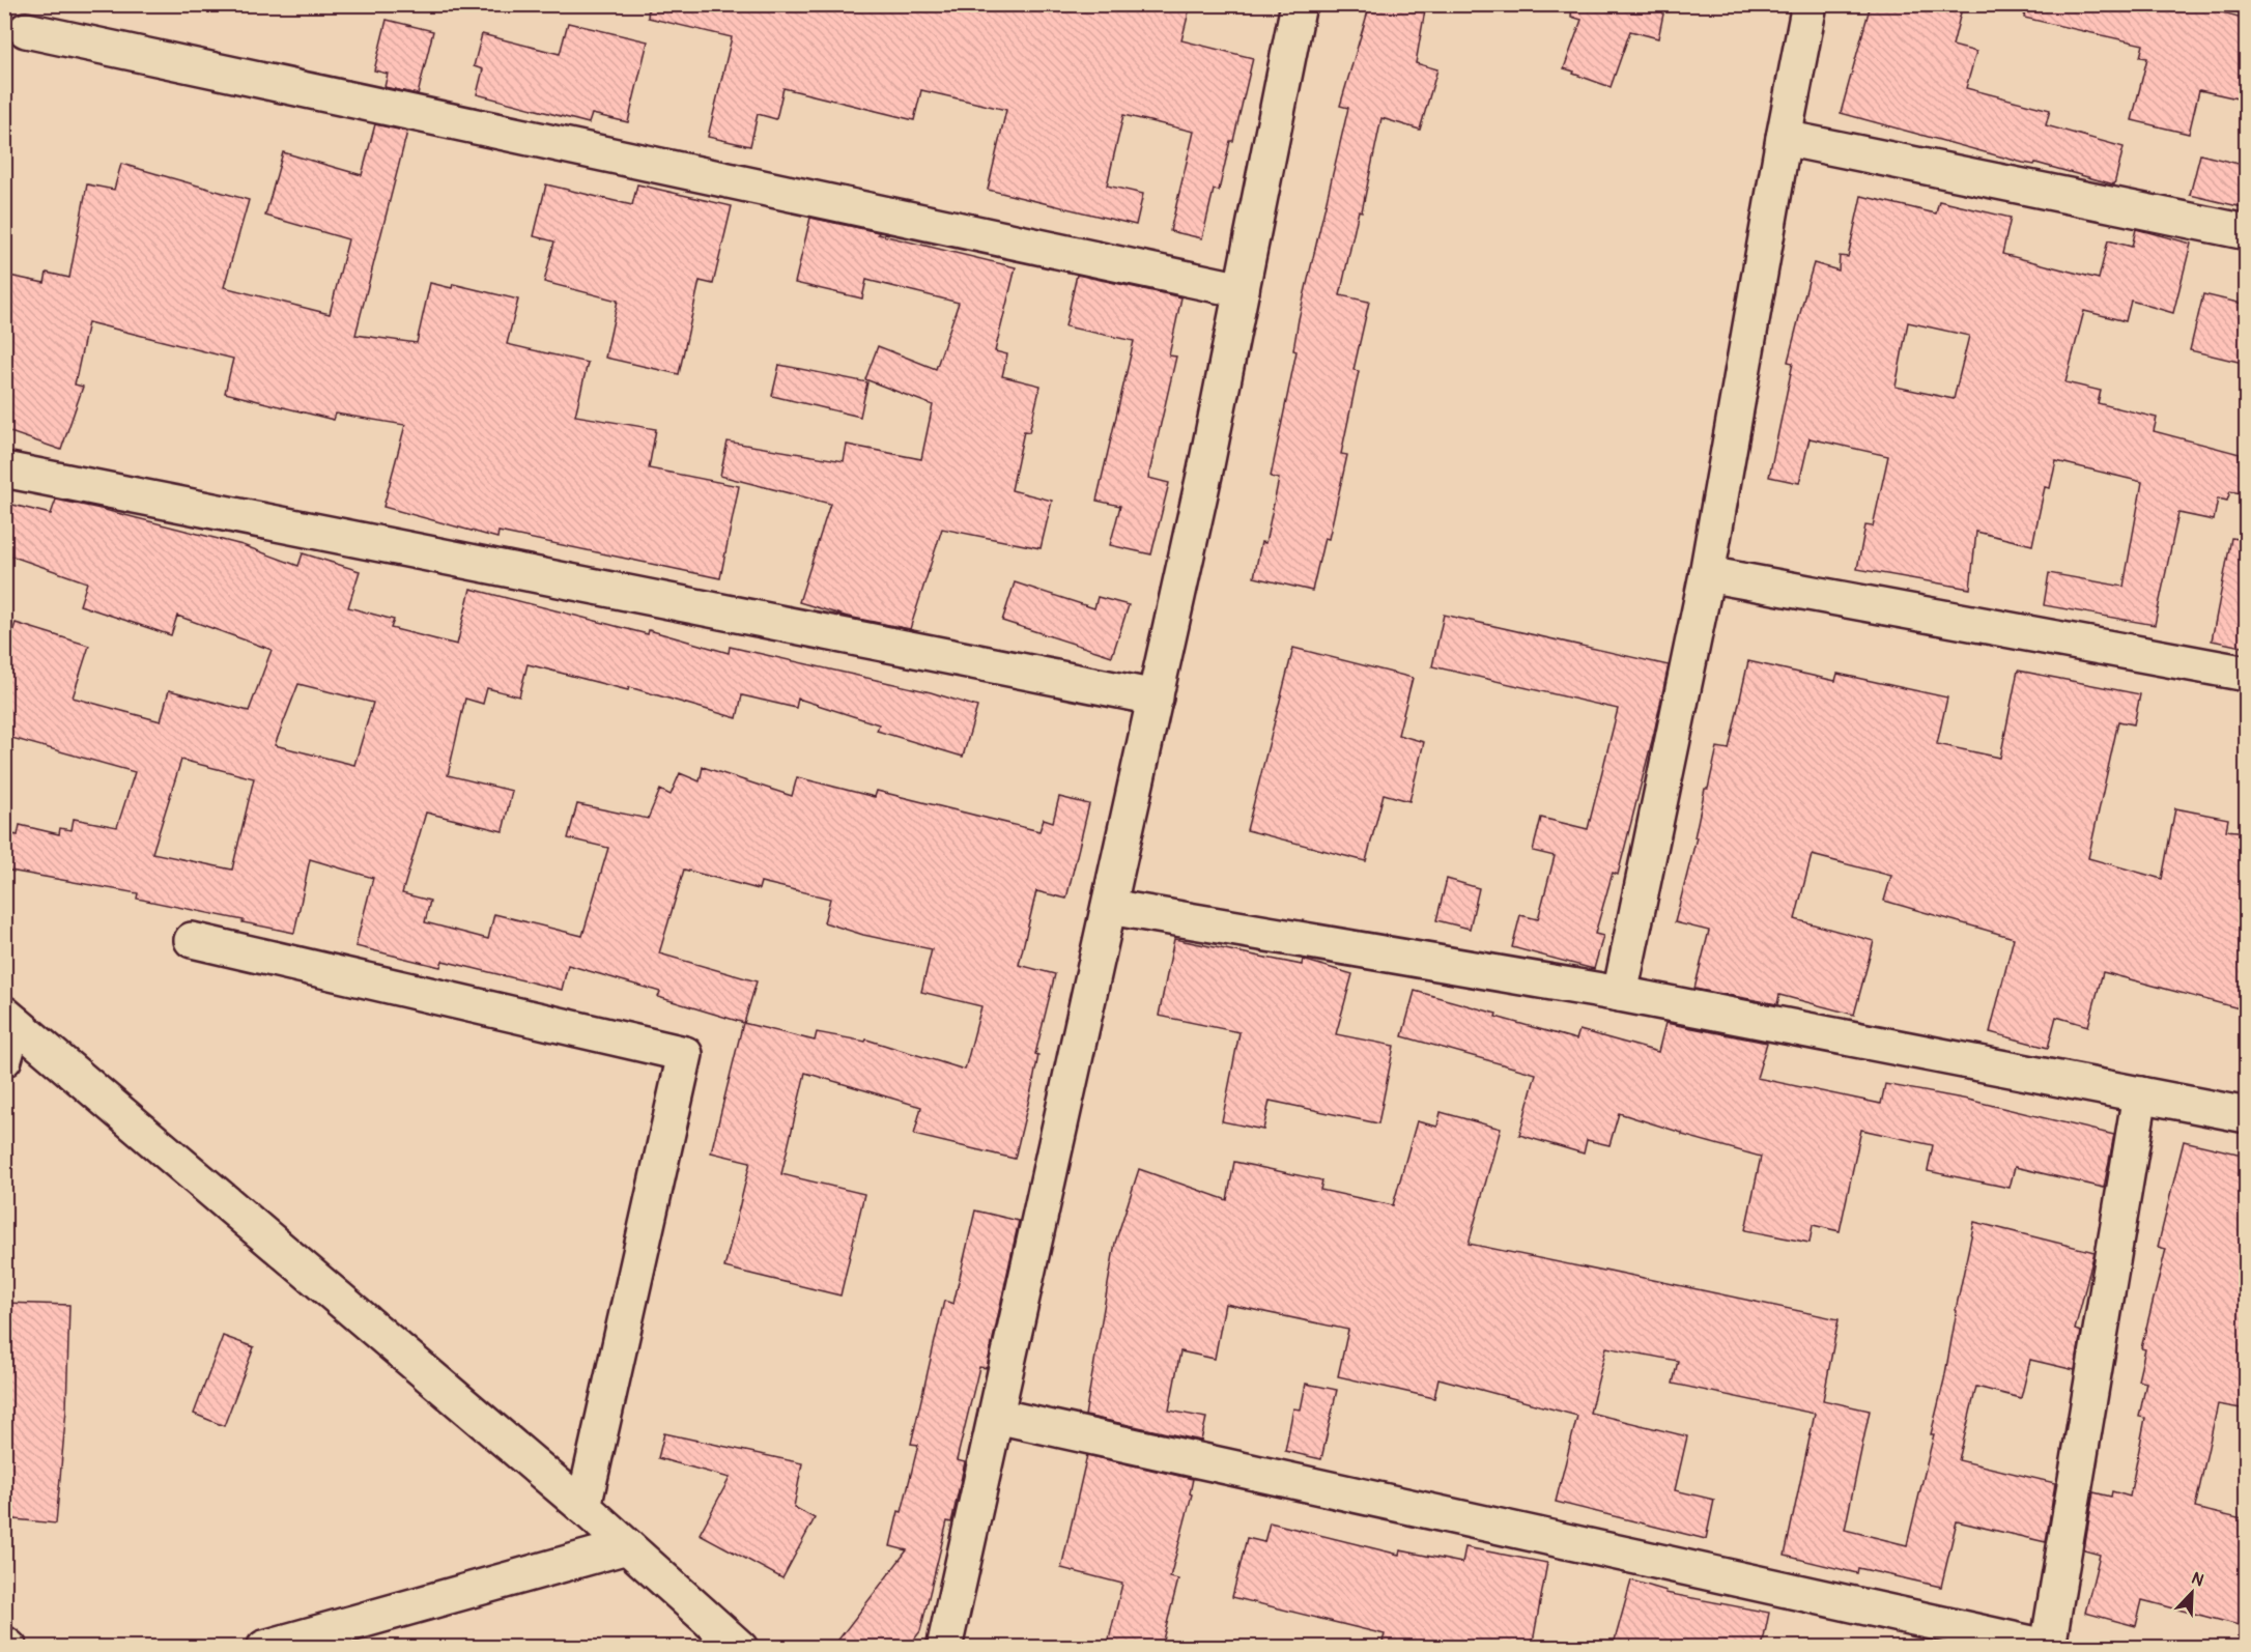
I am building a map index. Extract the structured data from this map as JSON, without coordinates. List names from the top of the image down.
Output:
{
  "north": "top right"
}
